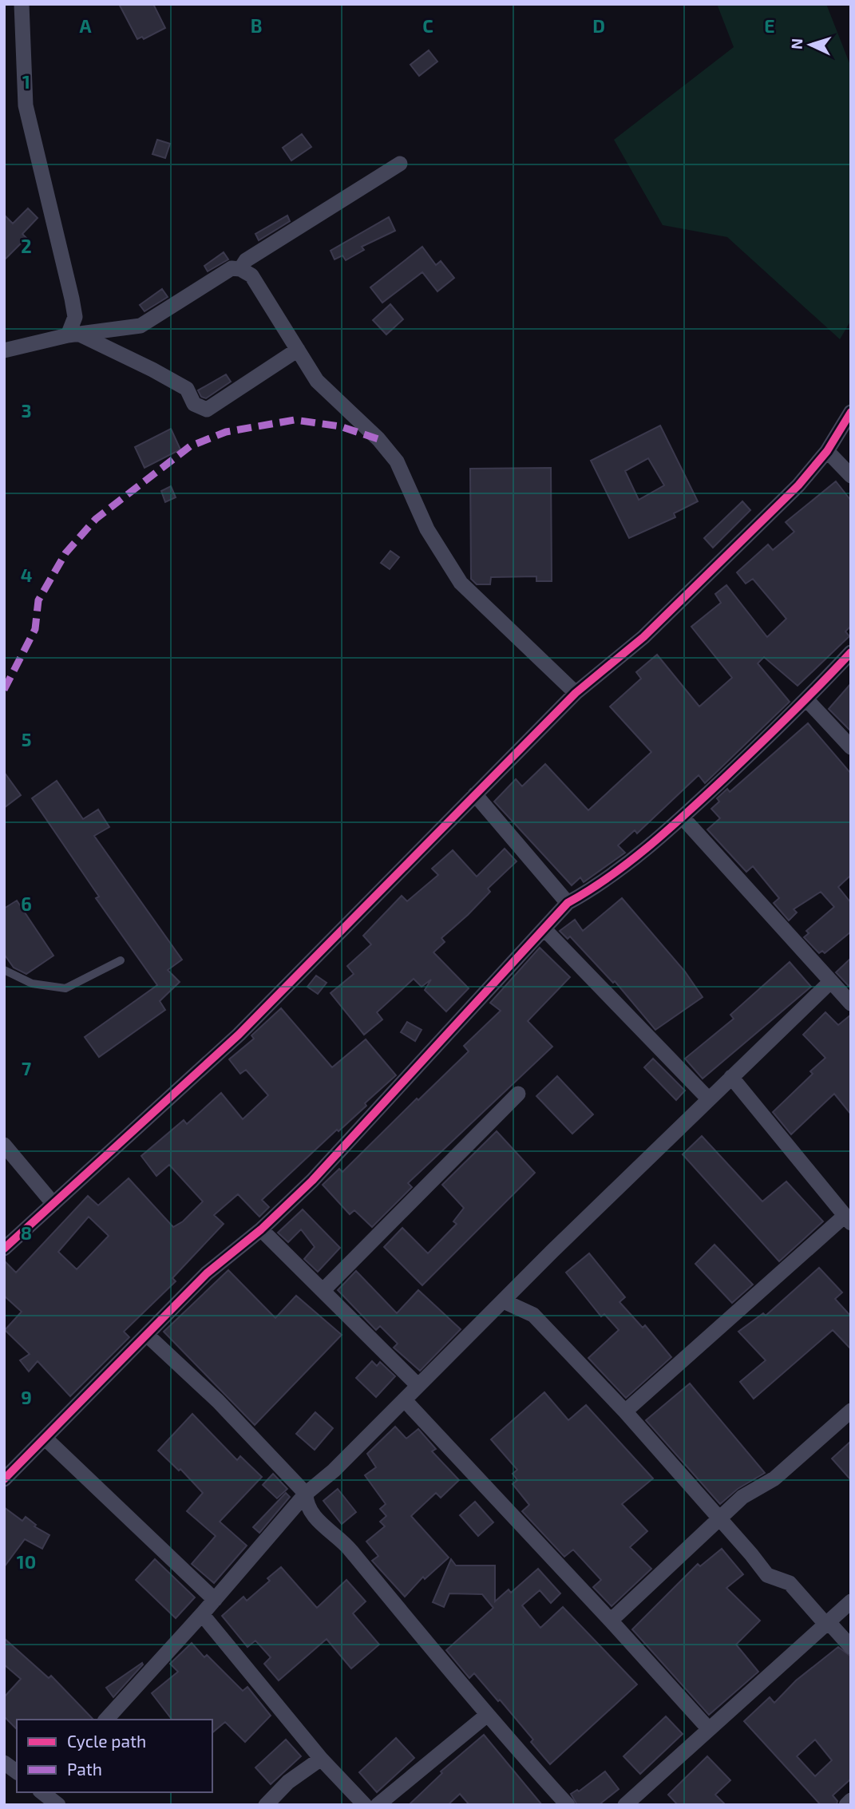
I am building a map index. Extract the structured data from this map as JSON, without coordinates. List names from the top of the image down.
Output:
{
  "legend": ["Cycle path", "Path"],
  "north": "left",
  "grid": {
    "columns": [
      "A",
      "B",
      "C",
      "D",
      "E"
    ],
    "rows": [
      "1",
      "2",
      "3",
      "4",
      "5",
      "6",
      "7",
      "8",
      "9",
      "10"
    ]
  }
}
